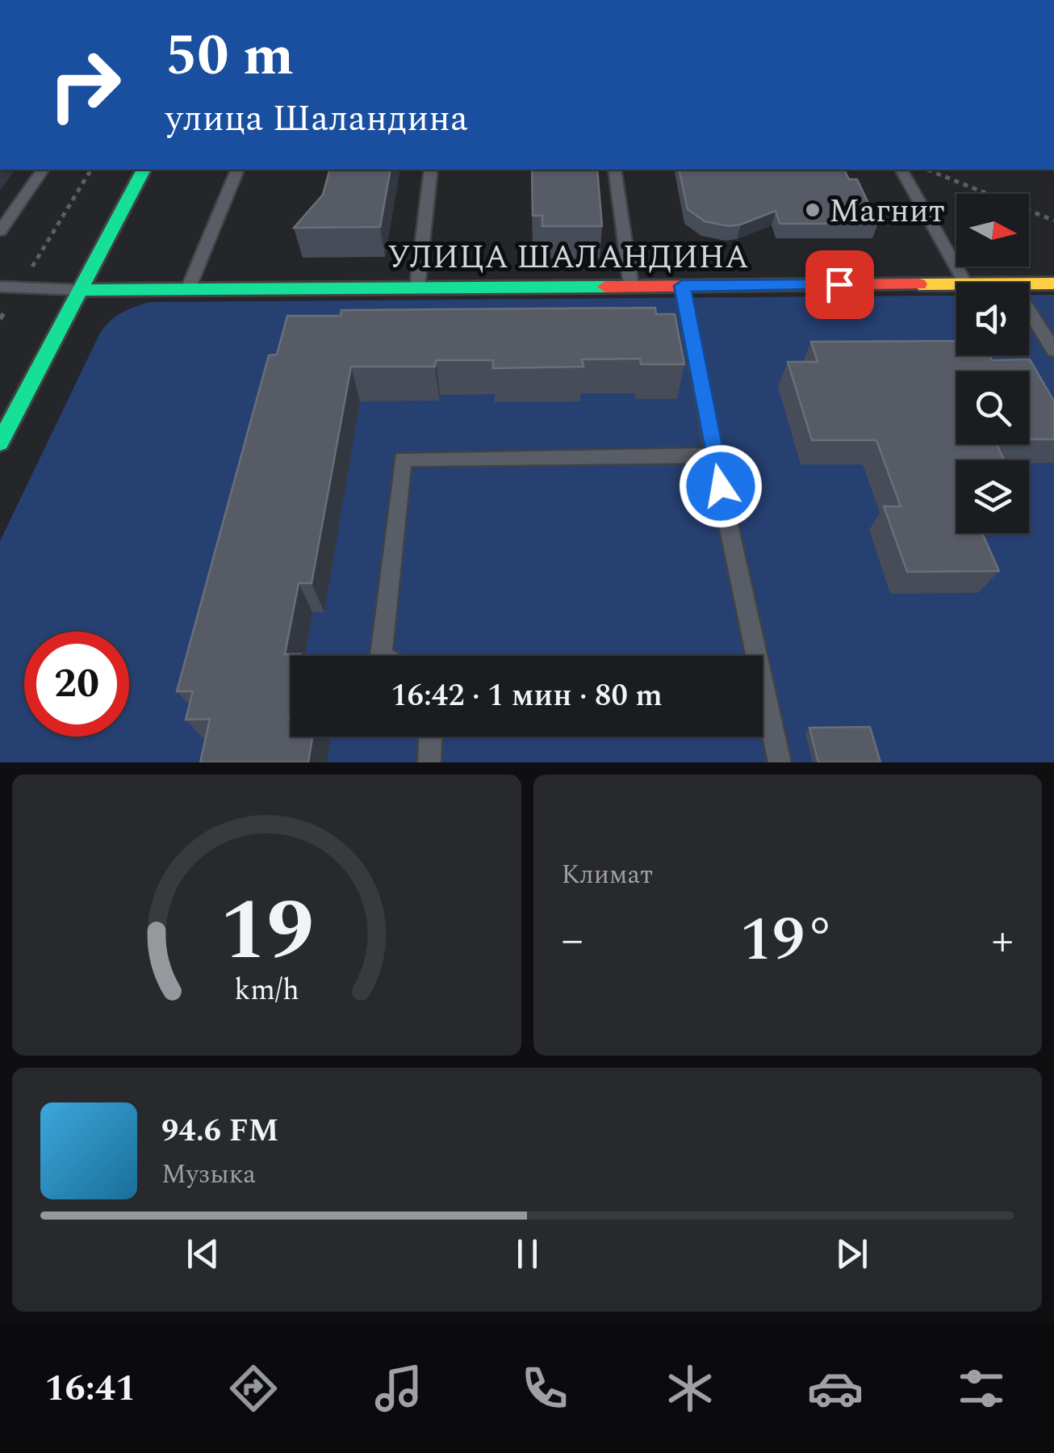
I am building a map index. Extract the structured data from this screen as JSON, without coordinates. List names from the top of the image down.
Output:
{
  "streets": {
    "street": ["УЛИЦА ШАЛАНДИНА"]
  },
  "places": ["Магнит"],
  "north": "right",
  "page": {
    "turn": ["50 m", "улица Шаландина"],
    "limit": "20",
    "trip": "16:42 · 1 мин · 80 m",
    "tile": "Климат",
    "heat": ["−", "19°", "+"],
    "song": ["94.6 FM", "Музыка"],
    "tabs": "16:41",
    "gauge": ["19", "km/h"]
  }
}
